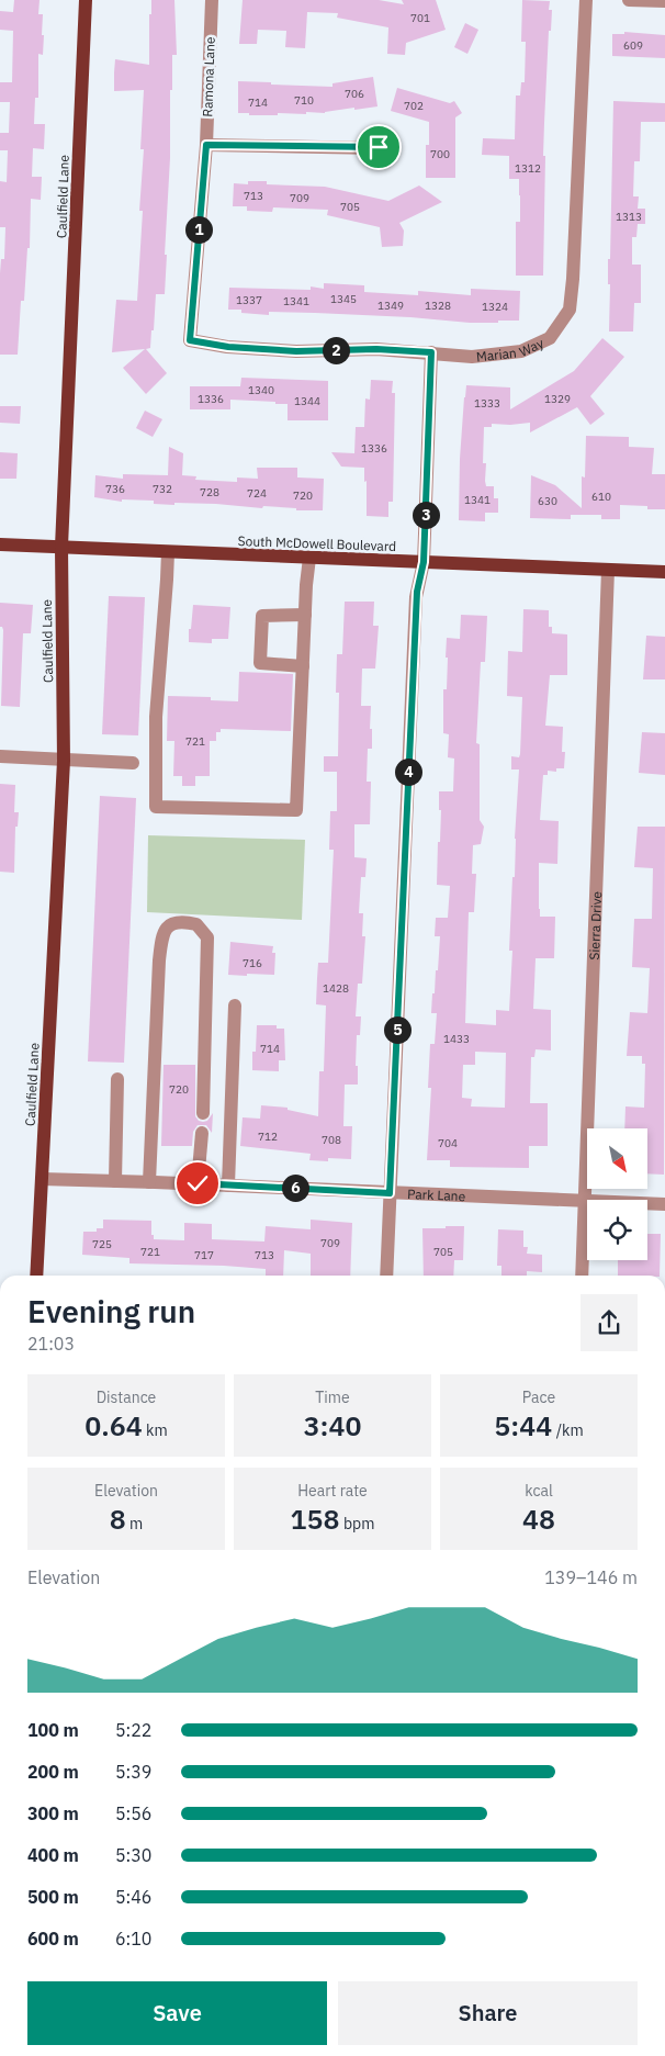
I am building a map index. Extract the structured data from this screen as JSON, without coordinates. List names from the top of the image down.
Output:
{
  "streets": {
    "main road": ["Caulfield Lane", "South McDowell Boulevard"],
    "street": [
      "Ramona Lane",
      "Marian Way",
      "Sierra Drive",
      "Park Lane"
    ]
  },
  "crossings": [
    ["Ramona Lane", "Marian Way"],
    ["Caulfield Lane", "South McDowell Boulevard"],
    ["Caulfield Lane", "Park Lane"],
    ["South McDowell Boulevard", "Sierra Drive"],
    ["Sierra Drive", "Park Lane"]
  ],
  "house_numbers": [
    "701",
    "609",
    "706",
    "710",
    "714",
    "702",
    "700",
    "1312",
    "713",
    "709",
    "705",
    "1313",
    "1345",
    "1337",
    "1341",
    "1349",
    "1328",
    "1324",
    "1340",
    "1336",
    "1329",
    "1344",
    "1333",
    "1336",
    "736",
    "732",
    "728",
    "724",
    "720",
    "610",
    "1341",
    "630",
    "721",
    "716",
    "1428",
    "1433",
    "714",
    "720",
    "712",
    "708",
    "704",
    "709",
    "725",
    "721",
    "705",
    "717",
    "713"
  ],
  "north": "bottom right",
  "page": {
    "pins": [
      "1",
      "2",
      "3",
      "4",
      "5",
      "6"
    ],
    "heading": ["Evening run", "21:03"],
    "stats": [
      ["Distance", "0.64 km"],
      ["Time", "3:40"],
      ["Pace", "5:44 /km"],
      ["Elevation", "8 m"],
      ["Heart rate", "158 bpm"],
      ["kcal", "48"]
    ],
    "chart": ["Elevation", "139–146 m"],
    "list": [
      {
        "name": "100 m",
        "note": "5:22"
      },
      {
        "name": "200 m",
        "note": "5:39"
      },
      {
        "name": "300 m",
        "note": "5:56"
      },
      {
        "name": "400 m",
        "note": "5:30"
      },
      {
        "name": "500 m",
        "note": "5:46"
      },
      {
        "name": "600 m",
        "note": "6:10"
      }
    ],
    "buttons": ["Save", "Share"]
  }
}
